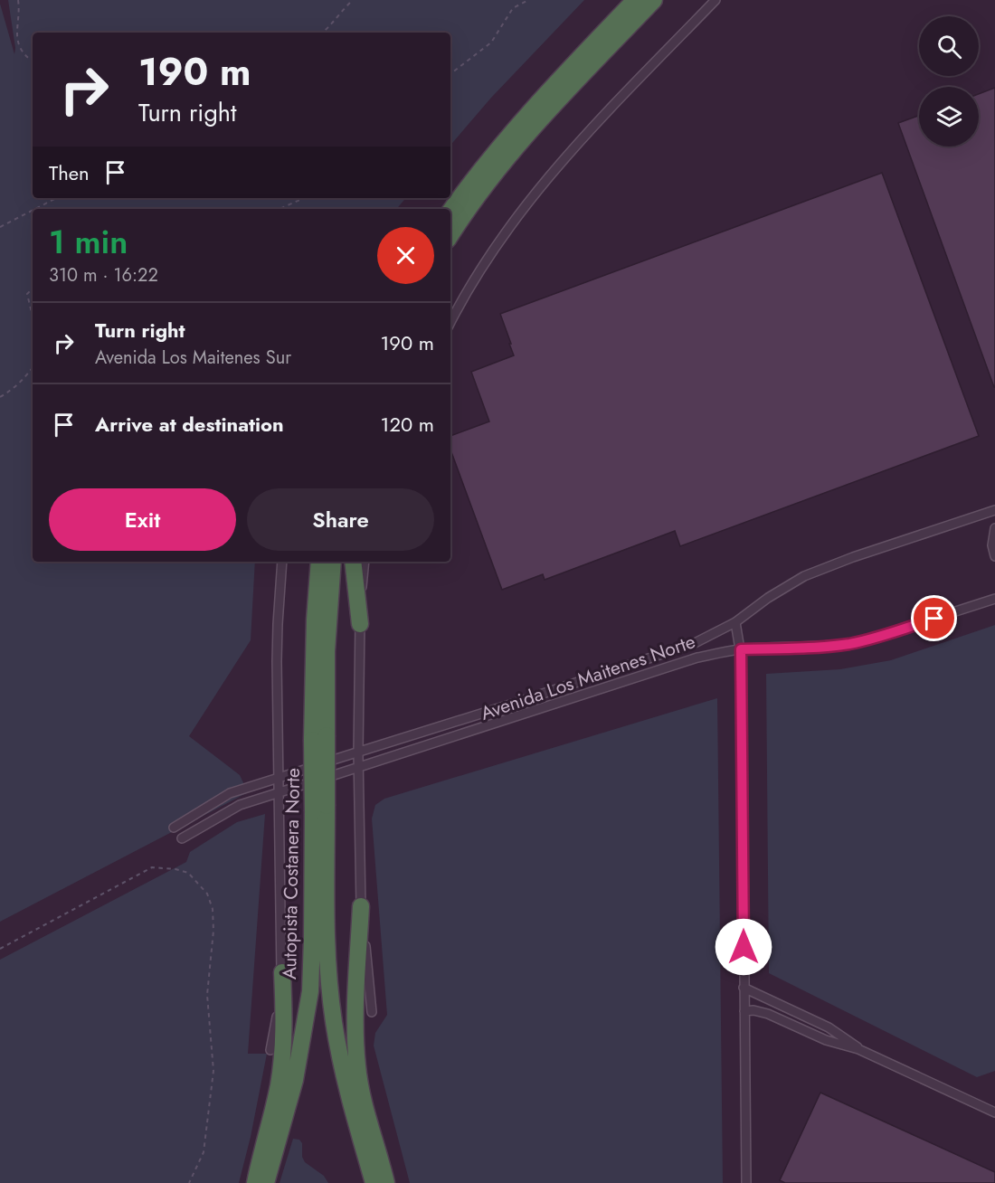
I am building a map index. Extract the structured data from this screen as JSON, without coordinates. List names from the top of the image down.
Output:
{
  "streets": {
    "highway": ["Autopista Costanera Norte"],
    "street": ["Avenida Los Maitenes Norte"]
  },
  "page": {
    "turn": ["190 m", "Turn right"],
    "then": "Then",
    "heading": ["1 min", "310 m · 16:22"],
    "list": [
      {
        "name": "Turn right",
        "note": "Avenida Los Maitenes Sur",
        "value": "190 m"
      },
      {
        "name": "Arrive at destination",
        "value": "120 m"
      }
    ],
    "buttons": ["Exit", "Share"]
  }
}
